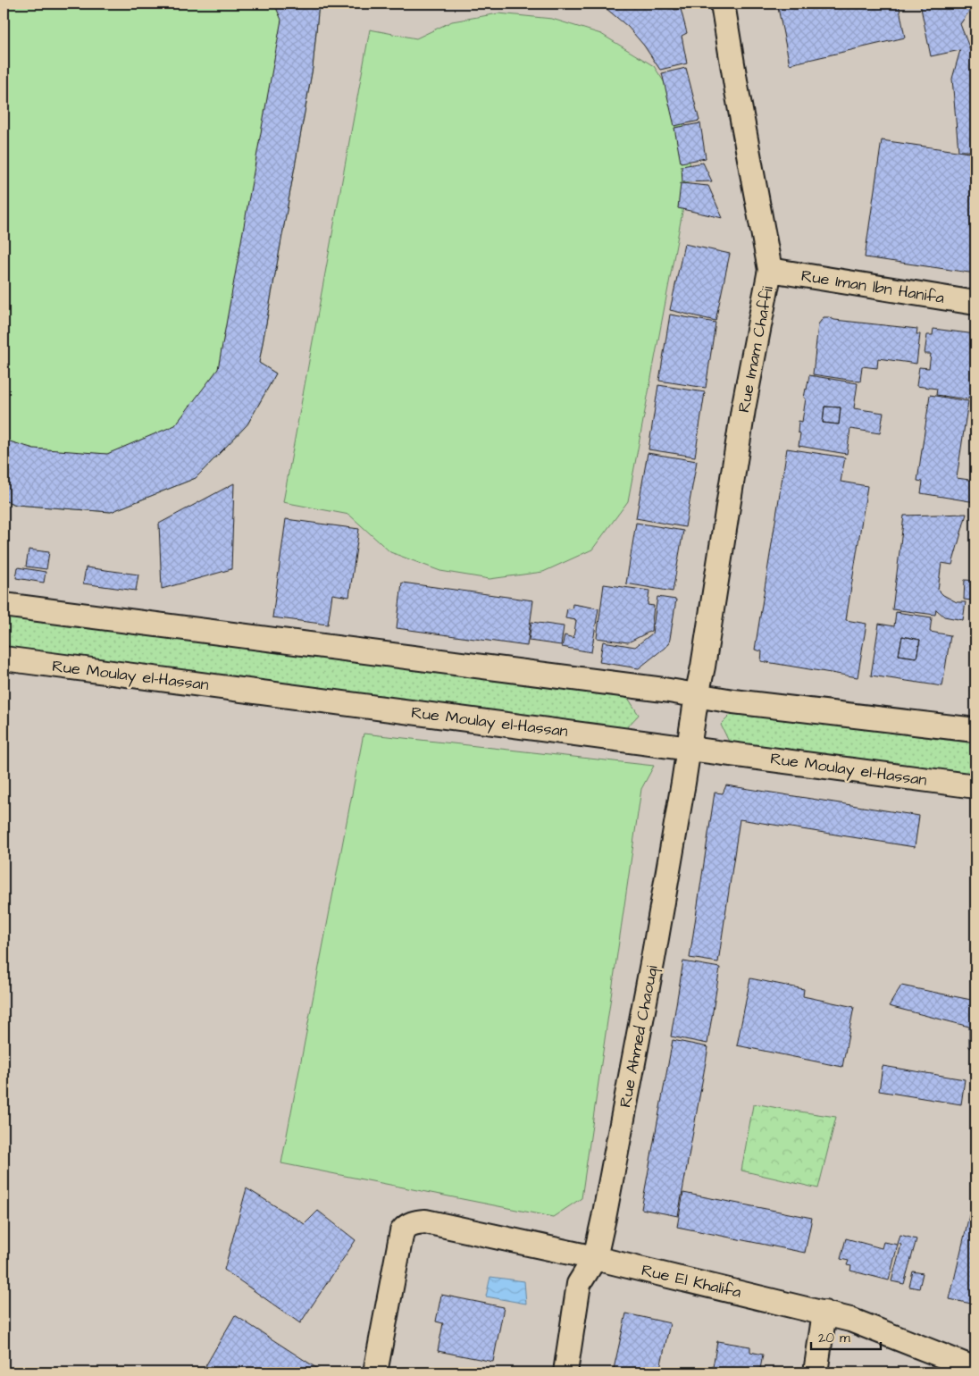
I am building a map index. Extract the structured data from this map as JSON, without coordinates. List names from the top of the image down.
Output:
{
  "streets": {
    "street": [
      "Rue Iman lbn Hanifa",
      "Rue Imam Chaffii",
      "Rue Moulay el-Hassan",
      "Rue Ahmed Chaouqi",
      "Rue El Khalifa"
    ]
  },
  "crossings": [
    ["Rue Iman lbn Hanifa", "Rue Imam Chaffii"],
    ["Rue Imam Chaffii", "Rue Ahmed Chaouqi"],
    ["Rue Moulay el-Hassan", "Rue Ahmed Chaouqi"],
    ["Rue Ahmed Chaouqi", "Rue El Khalifa"]
  ],
  "scale_bar": "20 m"
}
